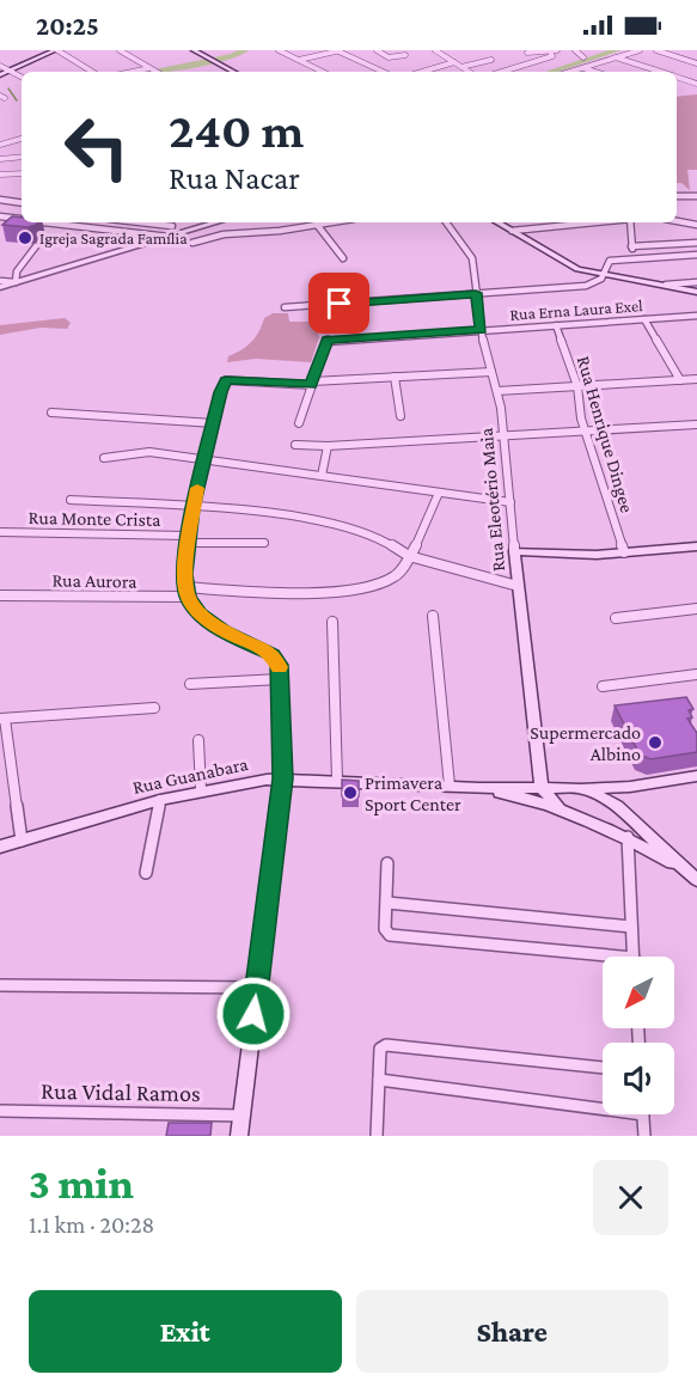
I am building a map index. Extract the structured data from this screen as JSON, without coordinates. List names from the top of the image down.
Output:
{
  "streets": {
    "main road": ["Rua Eleotério Maia", "Rua Guanabara"],
    "street": [
      "Rua Erna Laura Exel",
      "Rua Henrique Dingee",
      "Rua Monte Crista",
      "Rua Aurora",
      "Rua Vidal Ramos"
    ]
  },
  "crossings": [
    ["Rua Erna Laura Exel", "Rua Henrique Dingee"],
    ["Rua Erna Laura Exel", "Rua Eleotério Maia"],
    ["Rua Eleotério Maia", "Rua Guanabara"]
  ],
  "places": ["Igreja Sagrada Família", "Supermercado Albino", "Primavera Sport Center"],
  "north": "bottom left",
  "page": {
    "status": "20:25",
    "turn": ["240 m", "Rua Nacar"],
    "heading": ["3 min", "1.1 km · 20:28"],
    "buttons": ["Exit", "Share"]
  }
}
